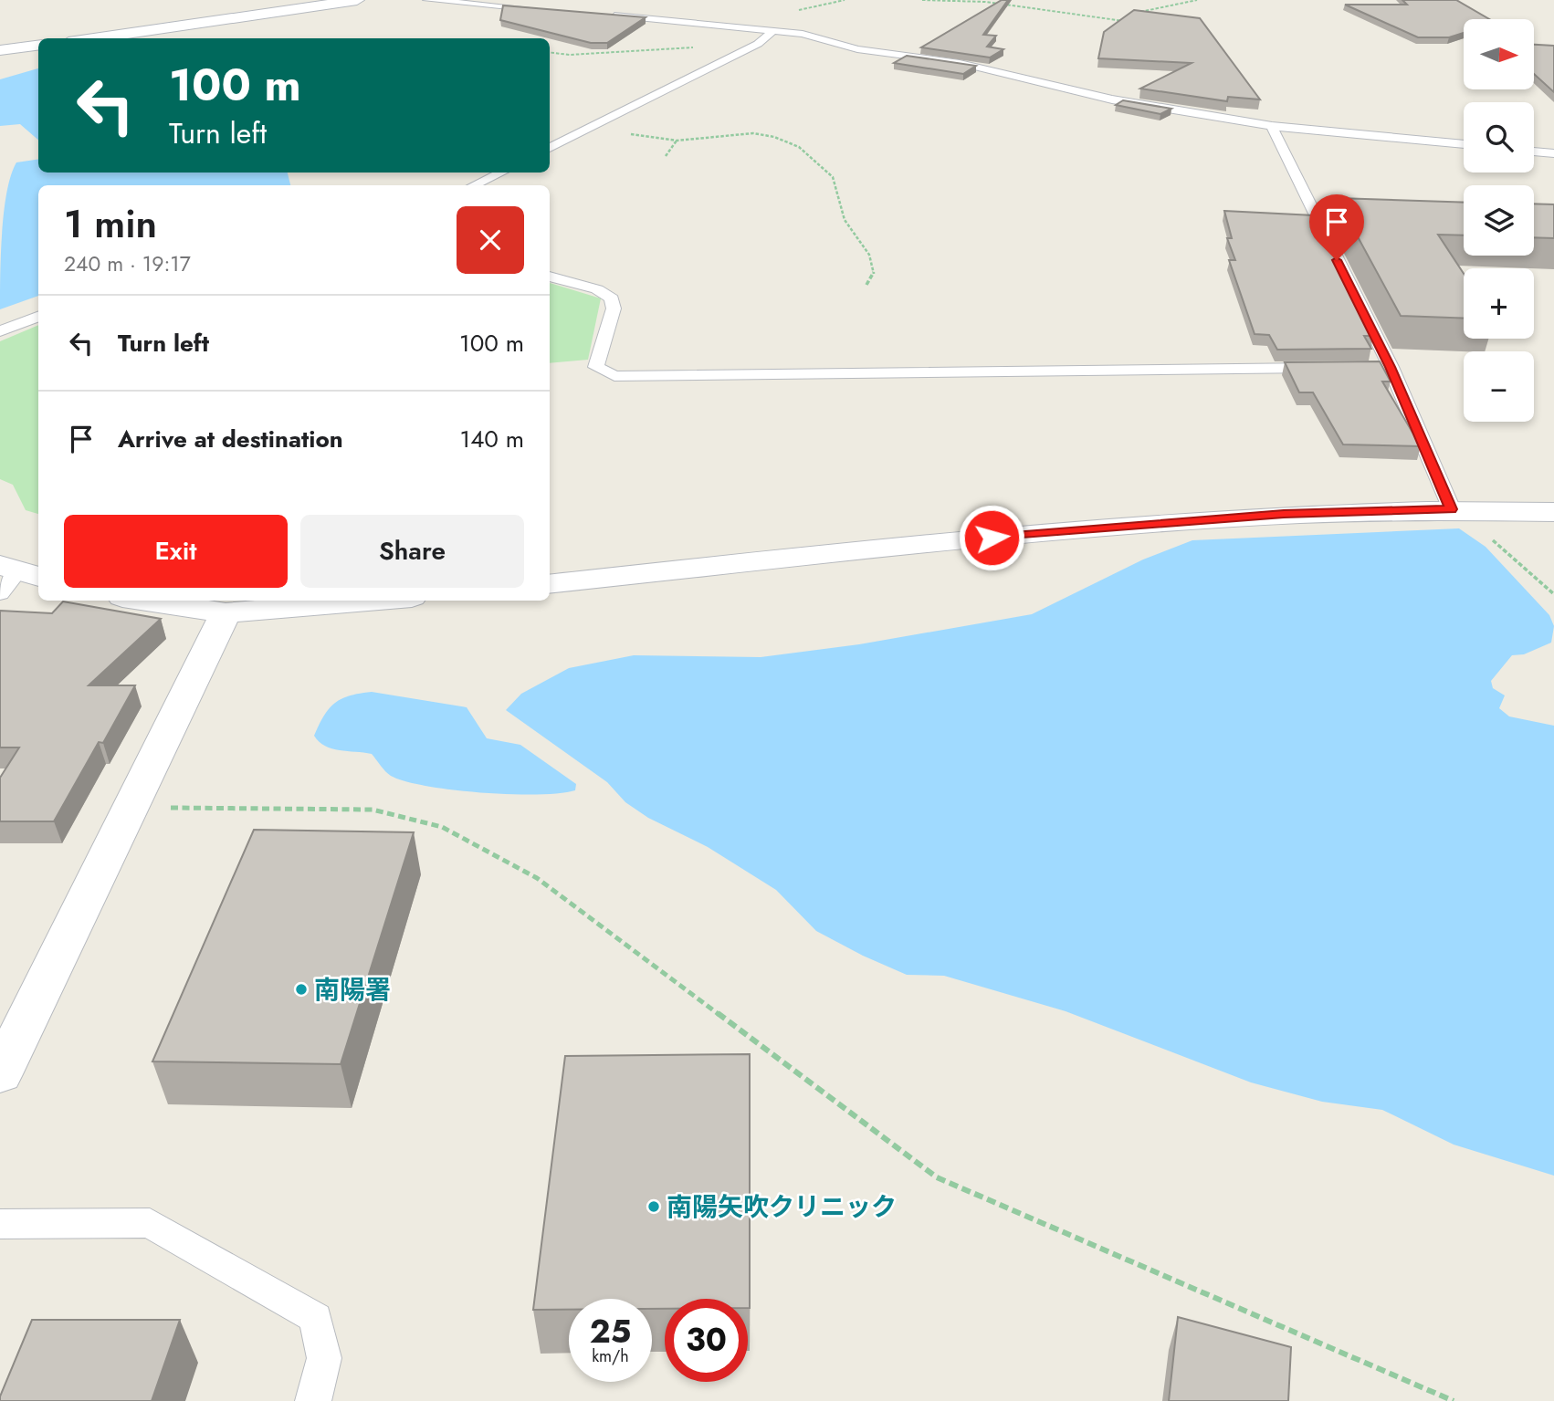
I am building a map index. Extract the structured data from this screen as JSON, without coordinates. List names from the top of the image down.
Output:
{
  "places": ["南陽署", "南陽矢吹クリニック"],
  "north": "right",
  "page": {
    "map_buttons": ["+", "−"],
    "turn": ["100 m", "Turn left"],
    "heading": ["1 min", "240 m · 19:17"],
    "list": [
      {
        "name": "Turn left",
        "value": "100 m"
      },
      {
        "name": "Arrive at destination",
        "value": "140 m"
      }
    ],
    "buttons": ["Exit", "Share"],
    "speed": "25 km/h",
    "limit": "30"
  }
}
